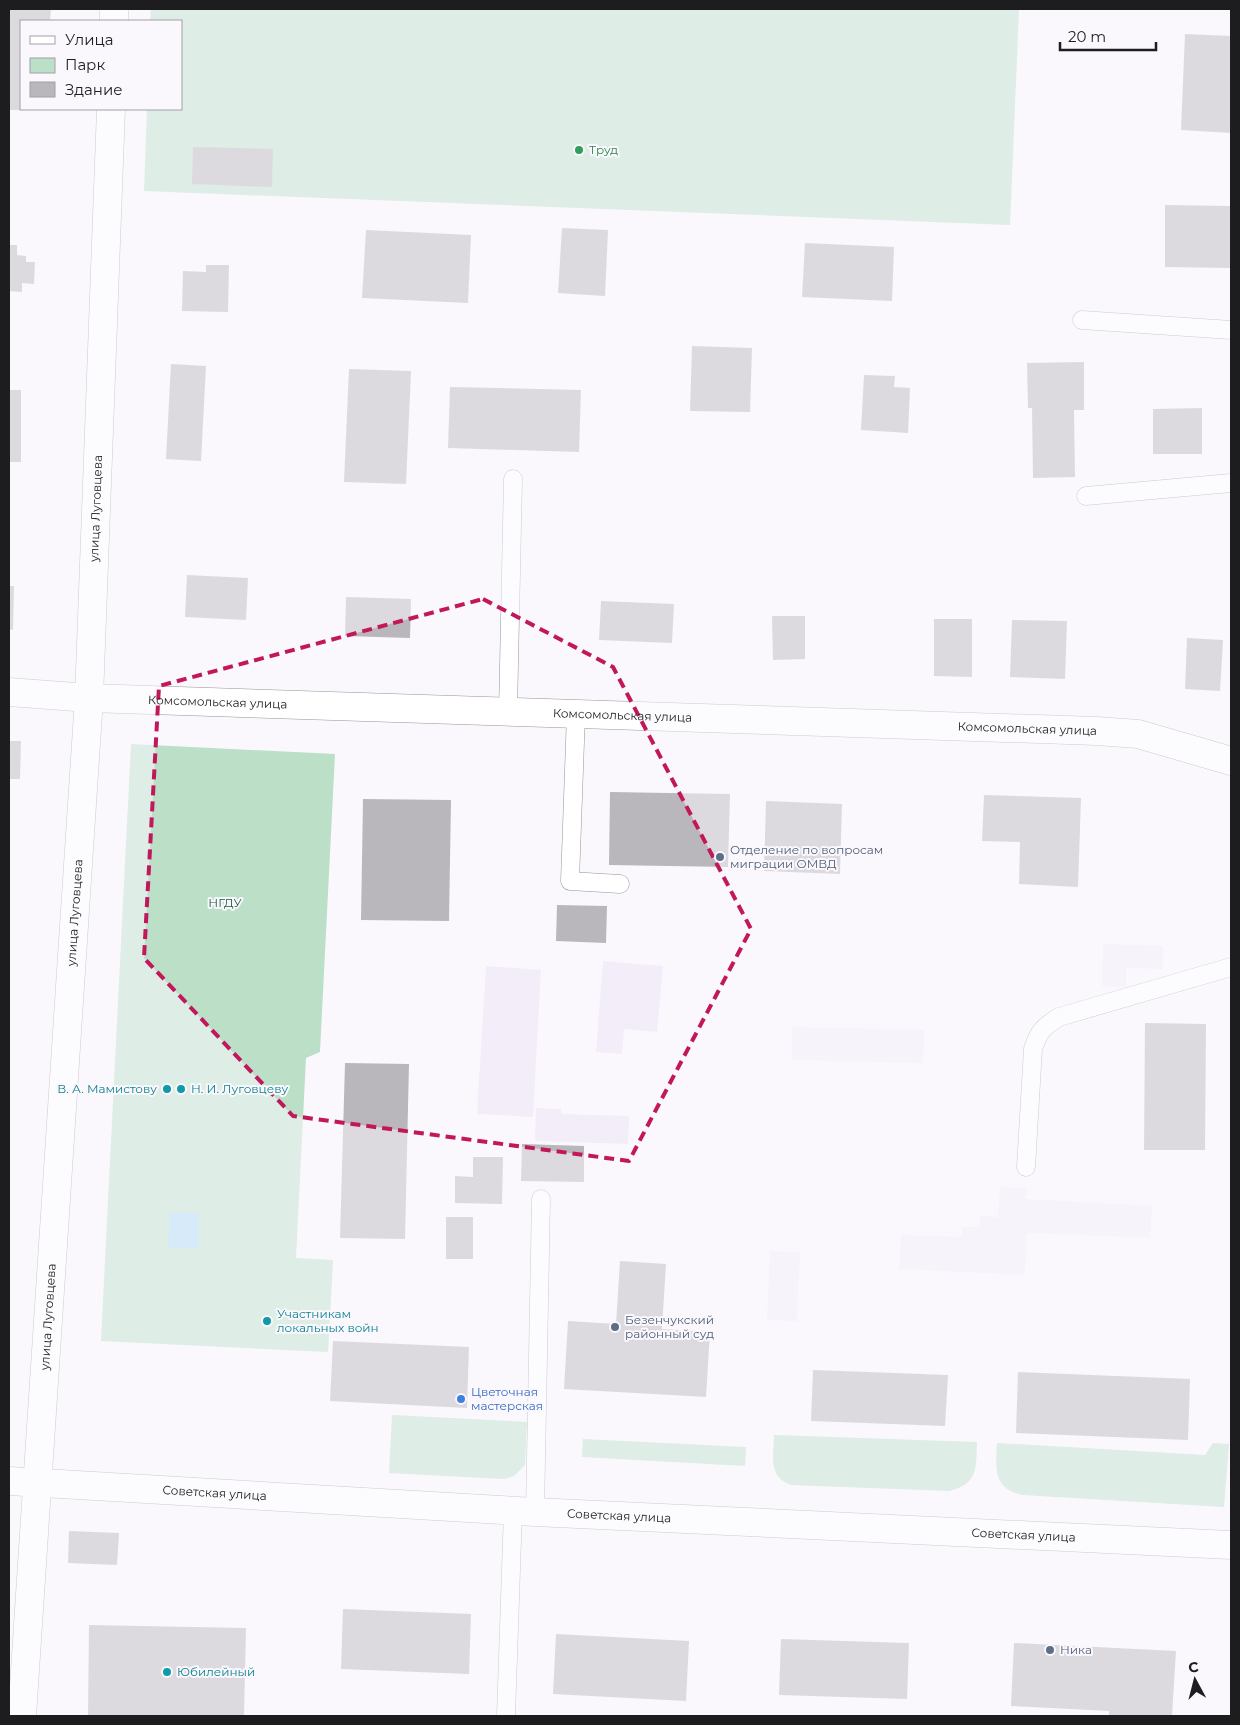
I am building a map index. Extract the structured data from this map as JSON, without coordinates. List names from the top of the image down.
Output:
{
  "streets": {
    "street": ["улица Луговцева", "Комсомольская улица", "Советская улица"]
  },
  "crossings": [
    ["улица Луговцева", "Комсомольская улица"],
    ["улица Луговцева", "Советская улица"]
  ],
  "parks": ["НГДУ"],
  "places": [
    "Труд",
    "Отделение по вопросам миграции ОМВД",
    "В. А. Мамистову",
    "Н. И. Луговцеву",
    "Участникам локальных войн",
    "Безенчукский районный суд",
    "Цветочная мастерская",
    "Ника",
    "Юбилейный"
  ],
  "legend": ["Улица", "Парк", "Здание"],
  "scale_bar": "20 m",
  "north": "top"
}
